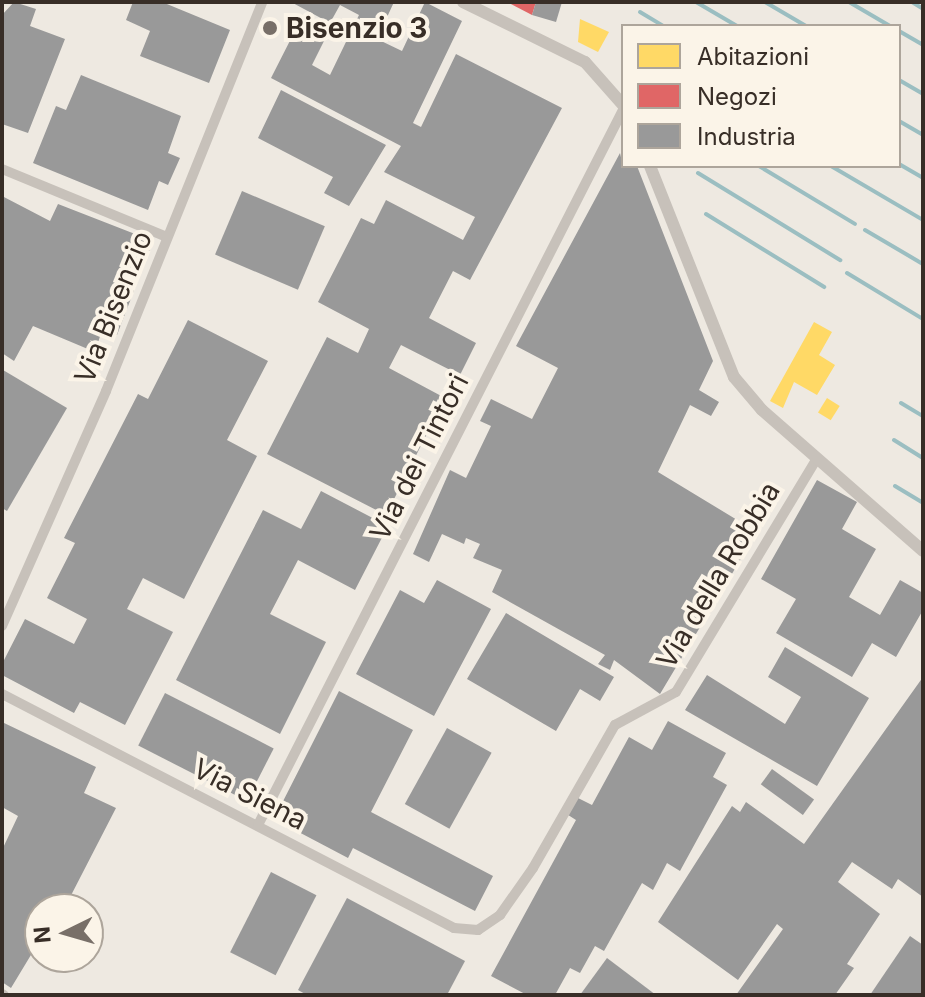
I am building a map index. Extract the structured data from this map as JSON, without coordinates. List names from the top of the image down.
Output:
{
  "streets": {
    "street": [
      "Via Bisenzio",
      "Via dei Tintori",
      "Via della Robbia",
      "Via Siena"
    ]
  },
  "crossings": [
    ["Via dei Tintori", "Via Siena"],
    ["Via della Robbia", "Via Siena"]
  ],
  "places": ["Bisenzio 3"],
  "legend": ["Abitazioni", "Negozi", "Industria"],
  "north": "left"
}
